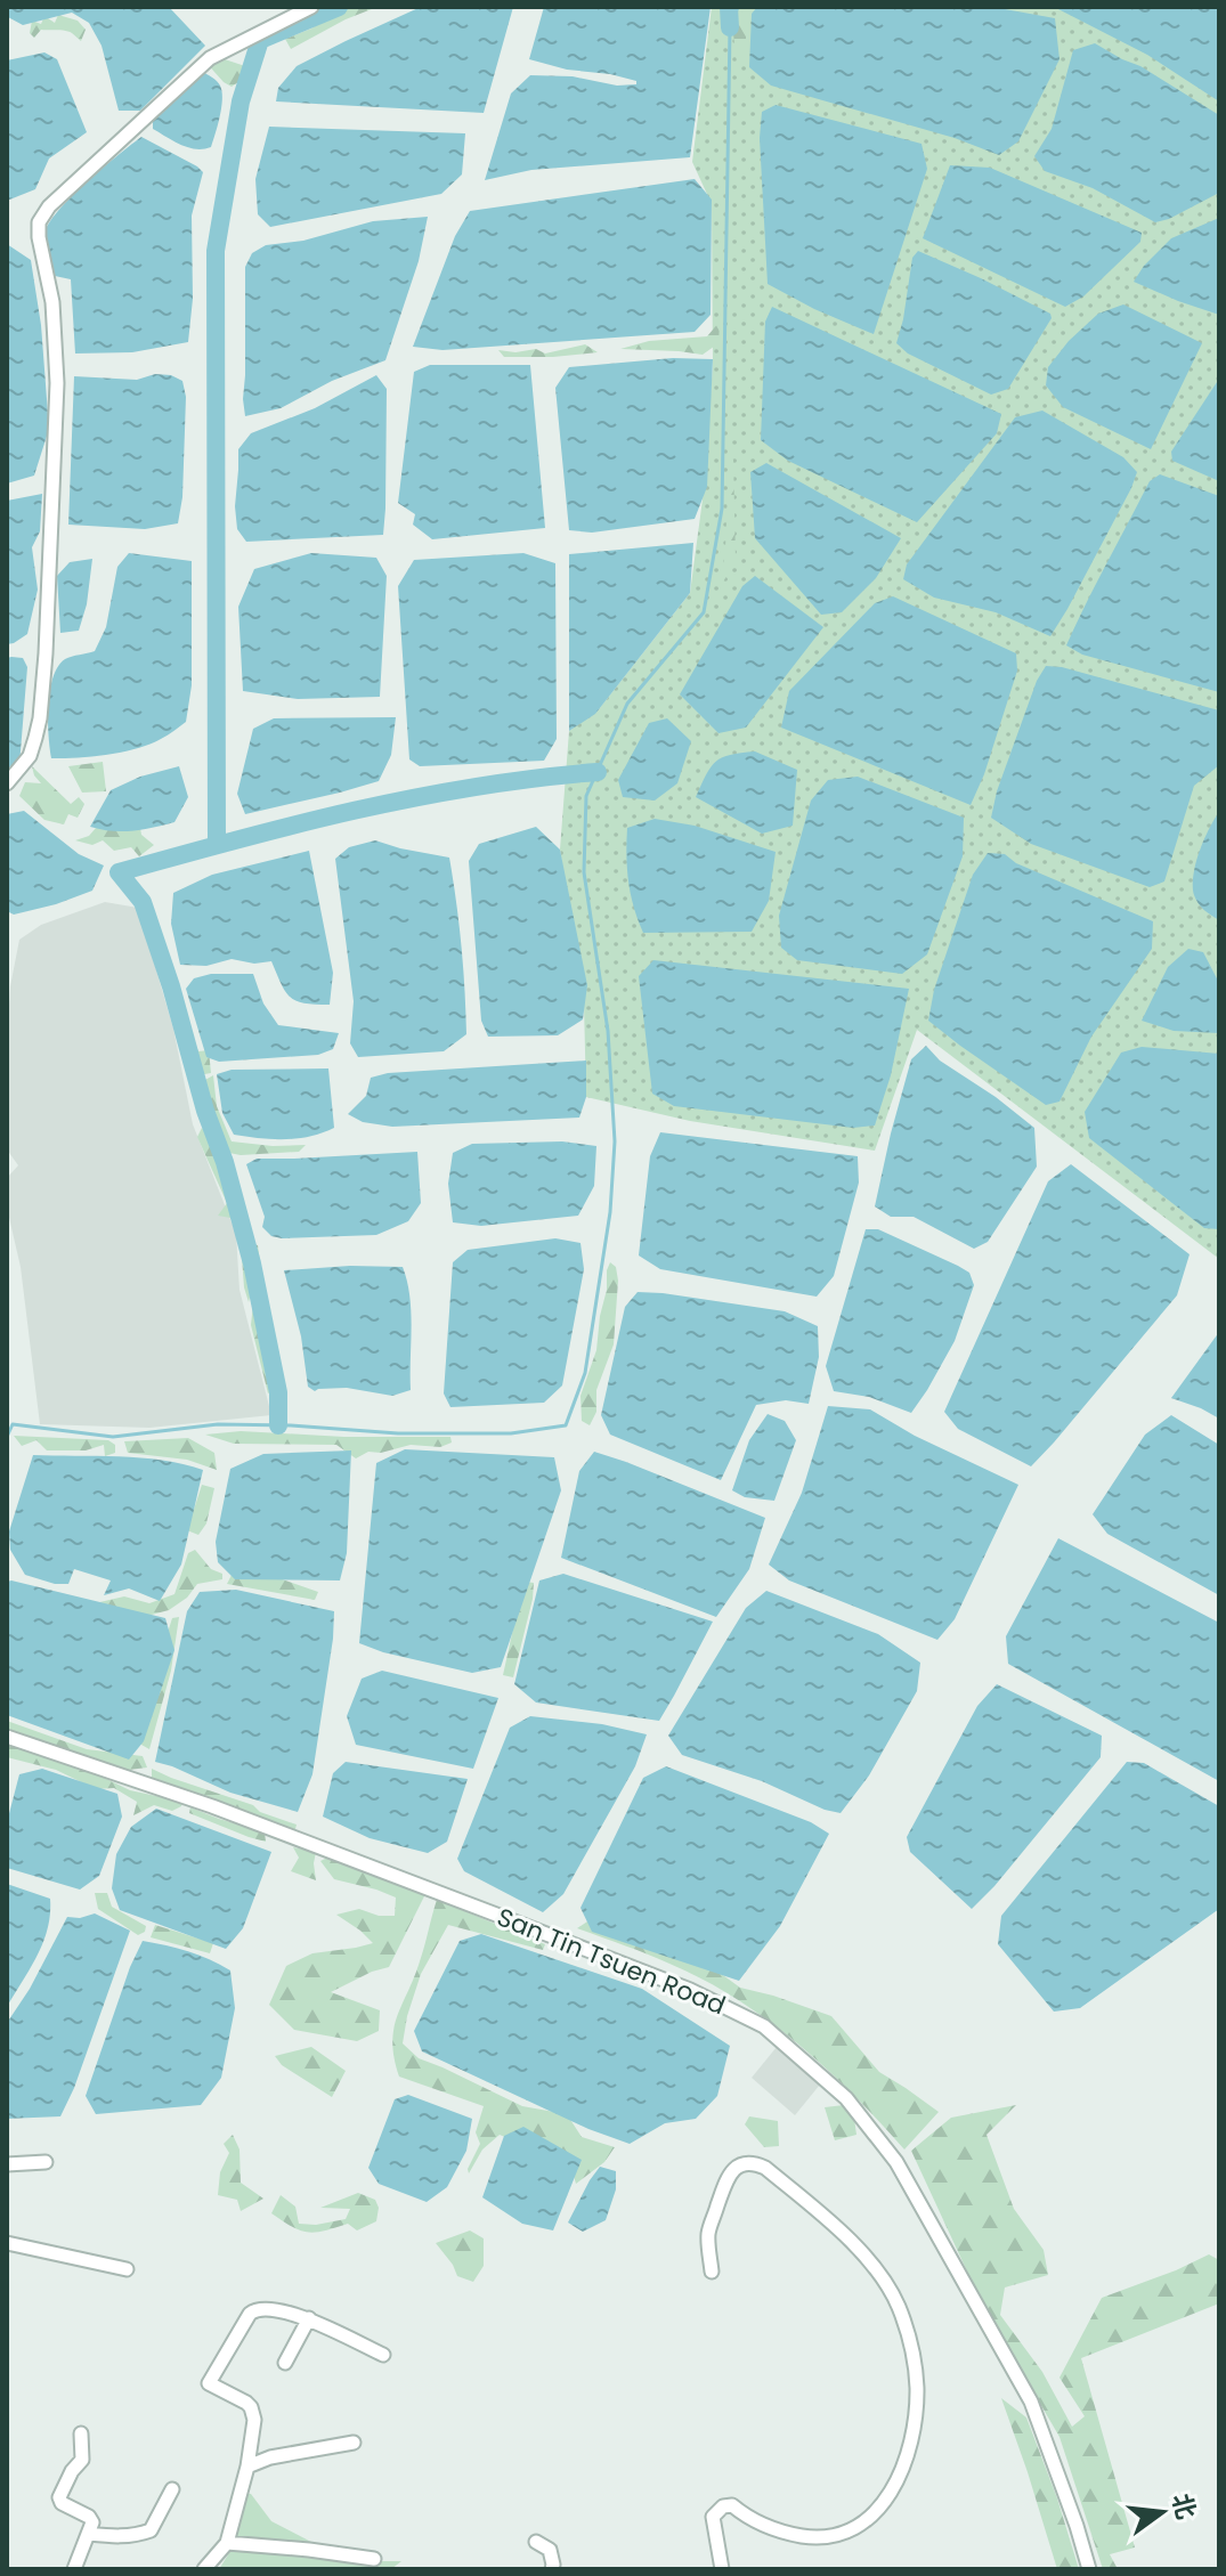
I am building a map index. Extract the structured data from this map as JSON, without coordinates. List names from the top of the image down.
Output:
{
  "streets": {
    "street": ["San Tin Tsuen Road"]
  },
  "north": "right"
}
